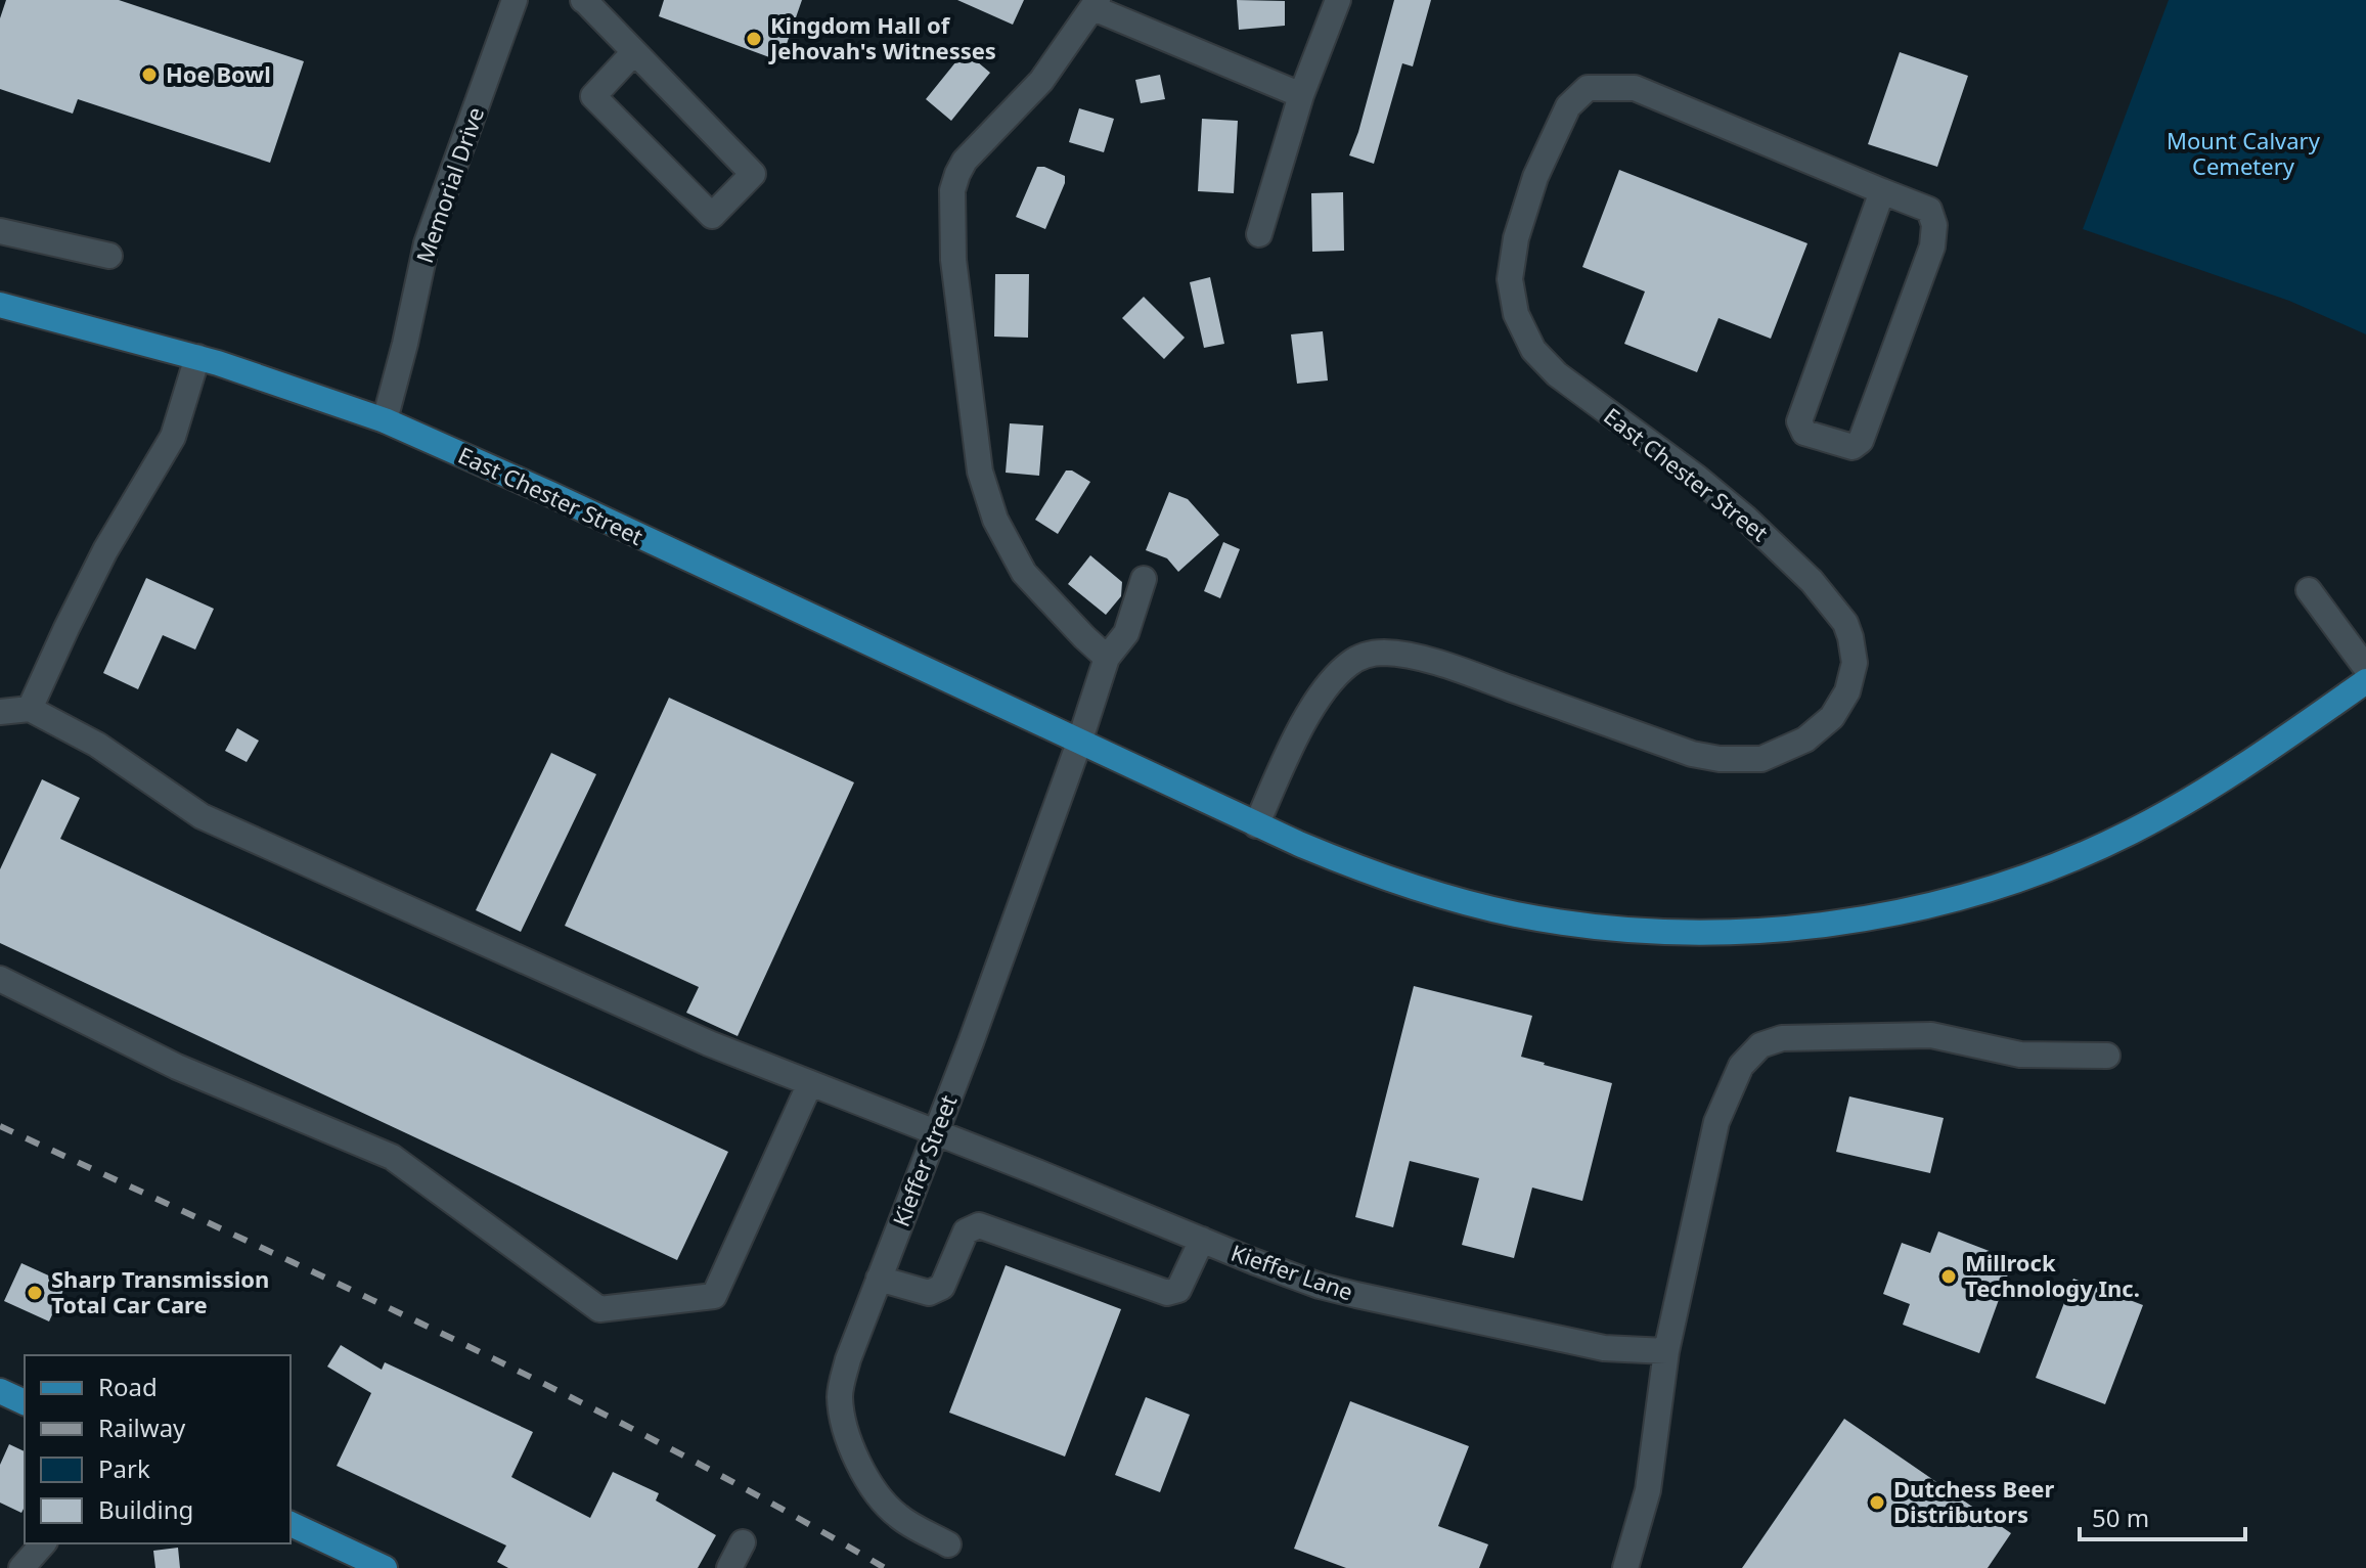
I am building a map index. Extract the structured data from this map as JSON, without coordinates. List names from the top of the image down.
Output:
{
  "streets": {
    "main road": ["East Chester Street"],
    "street": ["Memorial Drive", "Kieffer Street", "Kieffer Lane"]
  },
  "crossings": [
    ["Memorial Drive", "East Chester Street"],
    ["East Chester Street", "Kieffer Street"],
    ["Kieffer Street", "Kieffer Lane"]
  ],
  "parks": ["Mount Calvary Cemetery"],
  "places": [
    "Kingdom Hall of Jehovah's Witnesses",
    "Hoe Bowl",
    "Millrock Technology Inc.",
    "Sharp Transmission Total Car Care",
    "Dutchess Beer Distributors"
  ],
  "legend": [
    "Road",
    "Railway",
    "Park",
    "Building"
  ],
  "scale_bar": "50 m"
}
